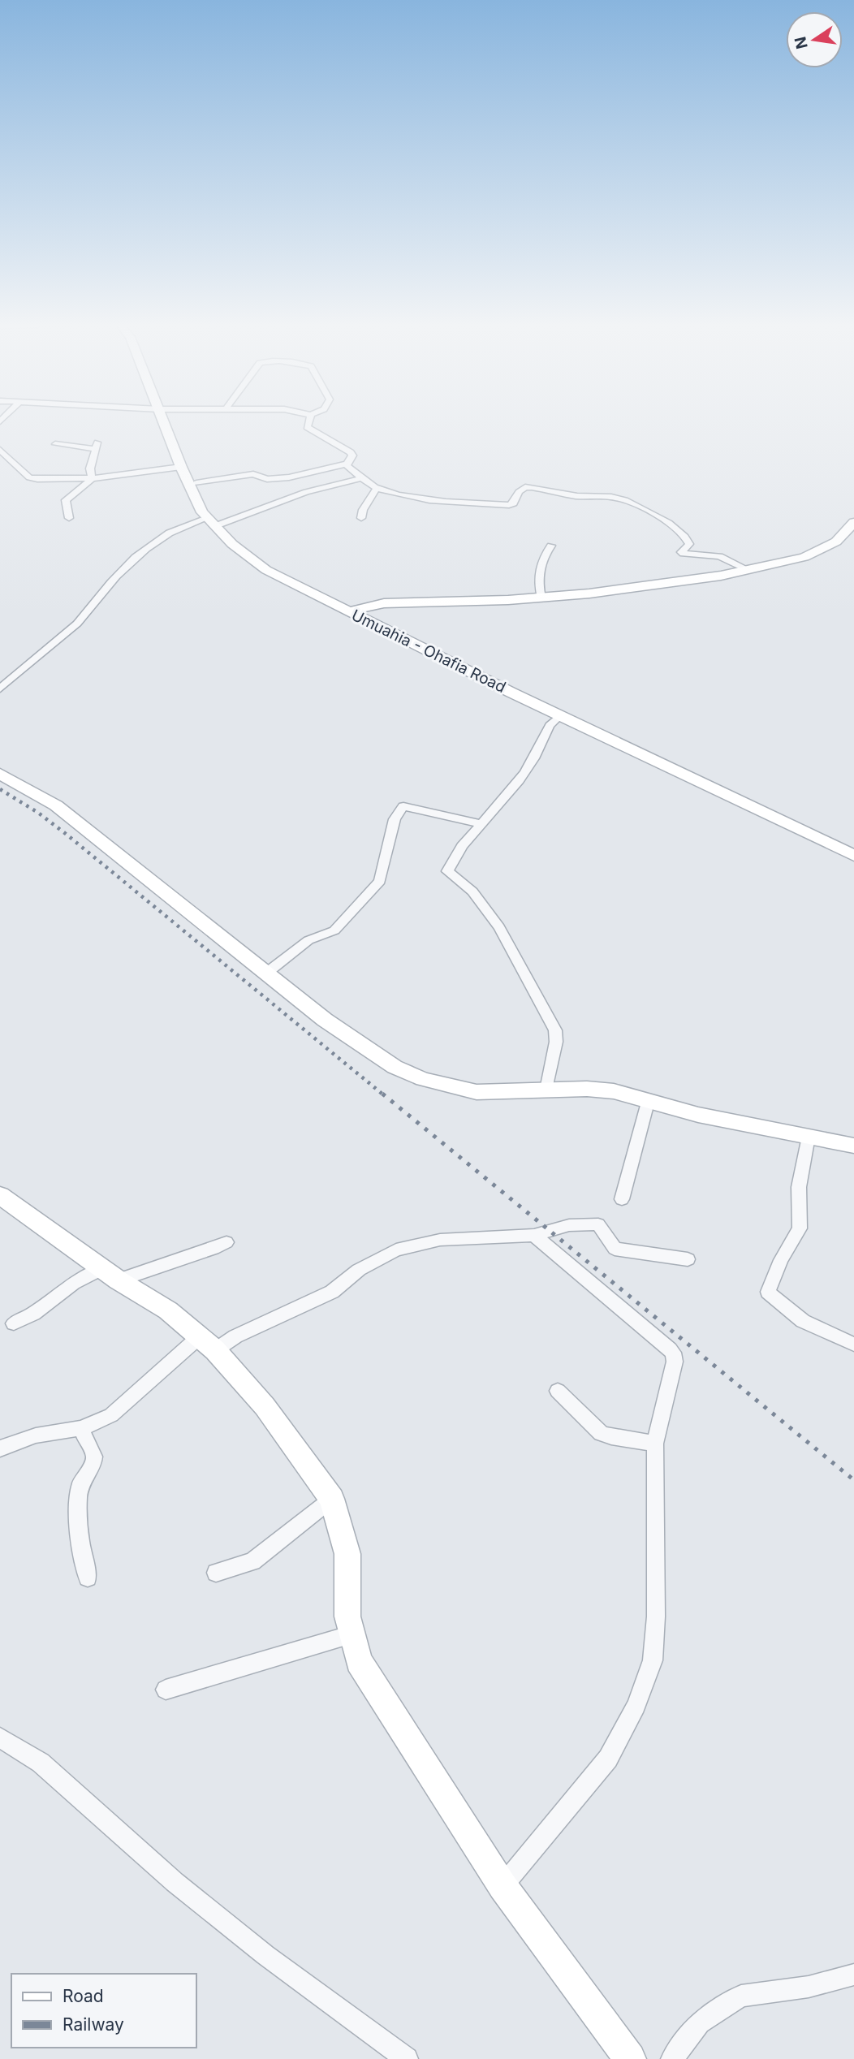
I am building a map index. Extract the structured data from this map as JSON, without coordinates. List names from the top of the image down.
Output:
{
  "streets": {
    "main road": ["Umuahia - Ohafia Road"]
  },
  "legend": ["Road", "Railway"],
  "north": "left"
}
